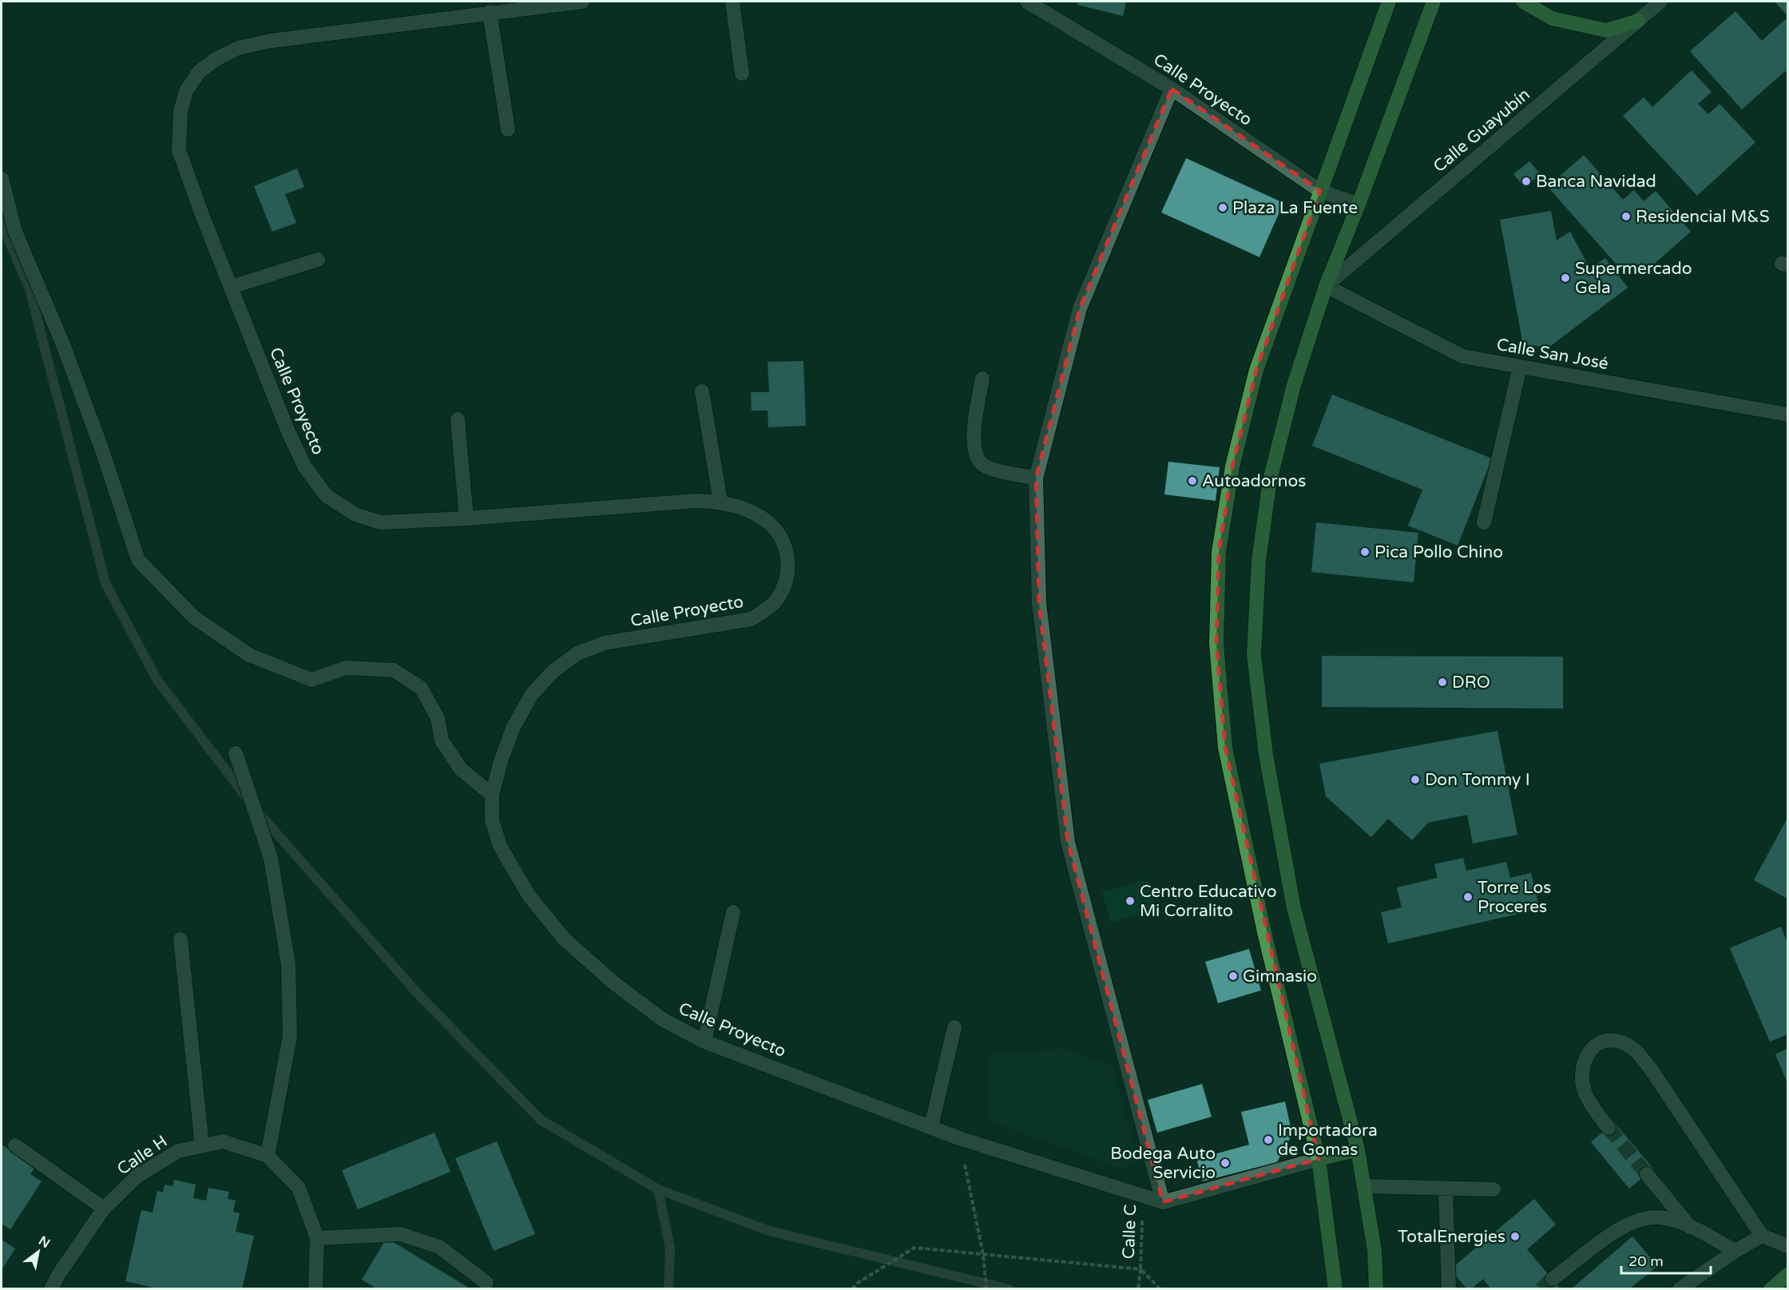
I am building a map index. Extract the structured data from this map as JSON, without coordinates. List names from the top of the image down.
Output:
{
  "streets": {
    "street": [
      "Calle Proyecto",
      "Calle Guayubín",
      "Calle San José",
      "Calle H"
    ],
    "path": ["Calle C"]
  },
  "crossings": [
    ["Calle Proyecto", "Calle C"],
    ["Calle Guayubín", "Calle San José"]
  ],
  "places": [
    "Banca Navidad",
    "Plaza La Fuente",
    "Residencial M&S",
    "Supermercado Gela",
    "Autoadornos",
    "Pica Pollo Chino",
    "DRO",
    "Don Tommy I",
    "Torre Los Proceres",
    "Centro Educativo Mi Corralito",
    "Gimnasio",
    "Importadora de Gomas",
    "Bodega Auto Servicio",
    "TotalEnergies"
  ],
  "scale_bar": "20 m",
  "north": "top right"
}
